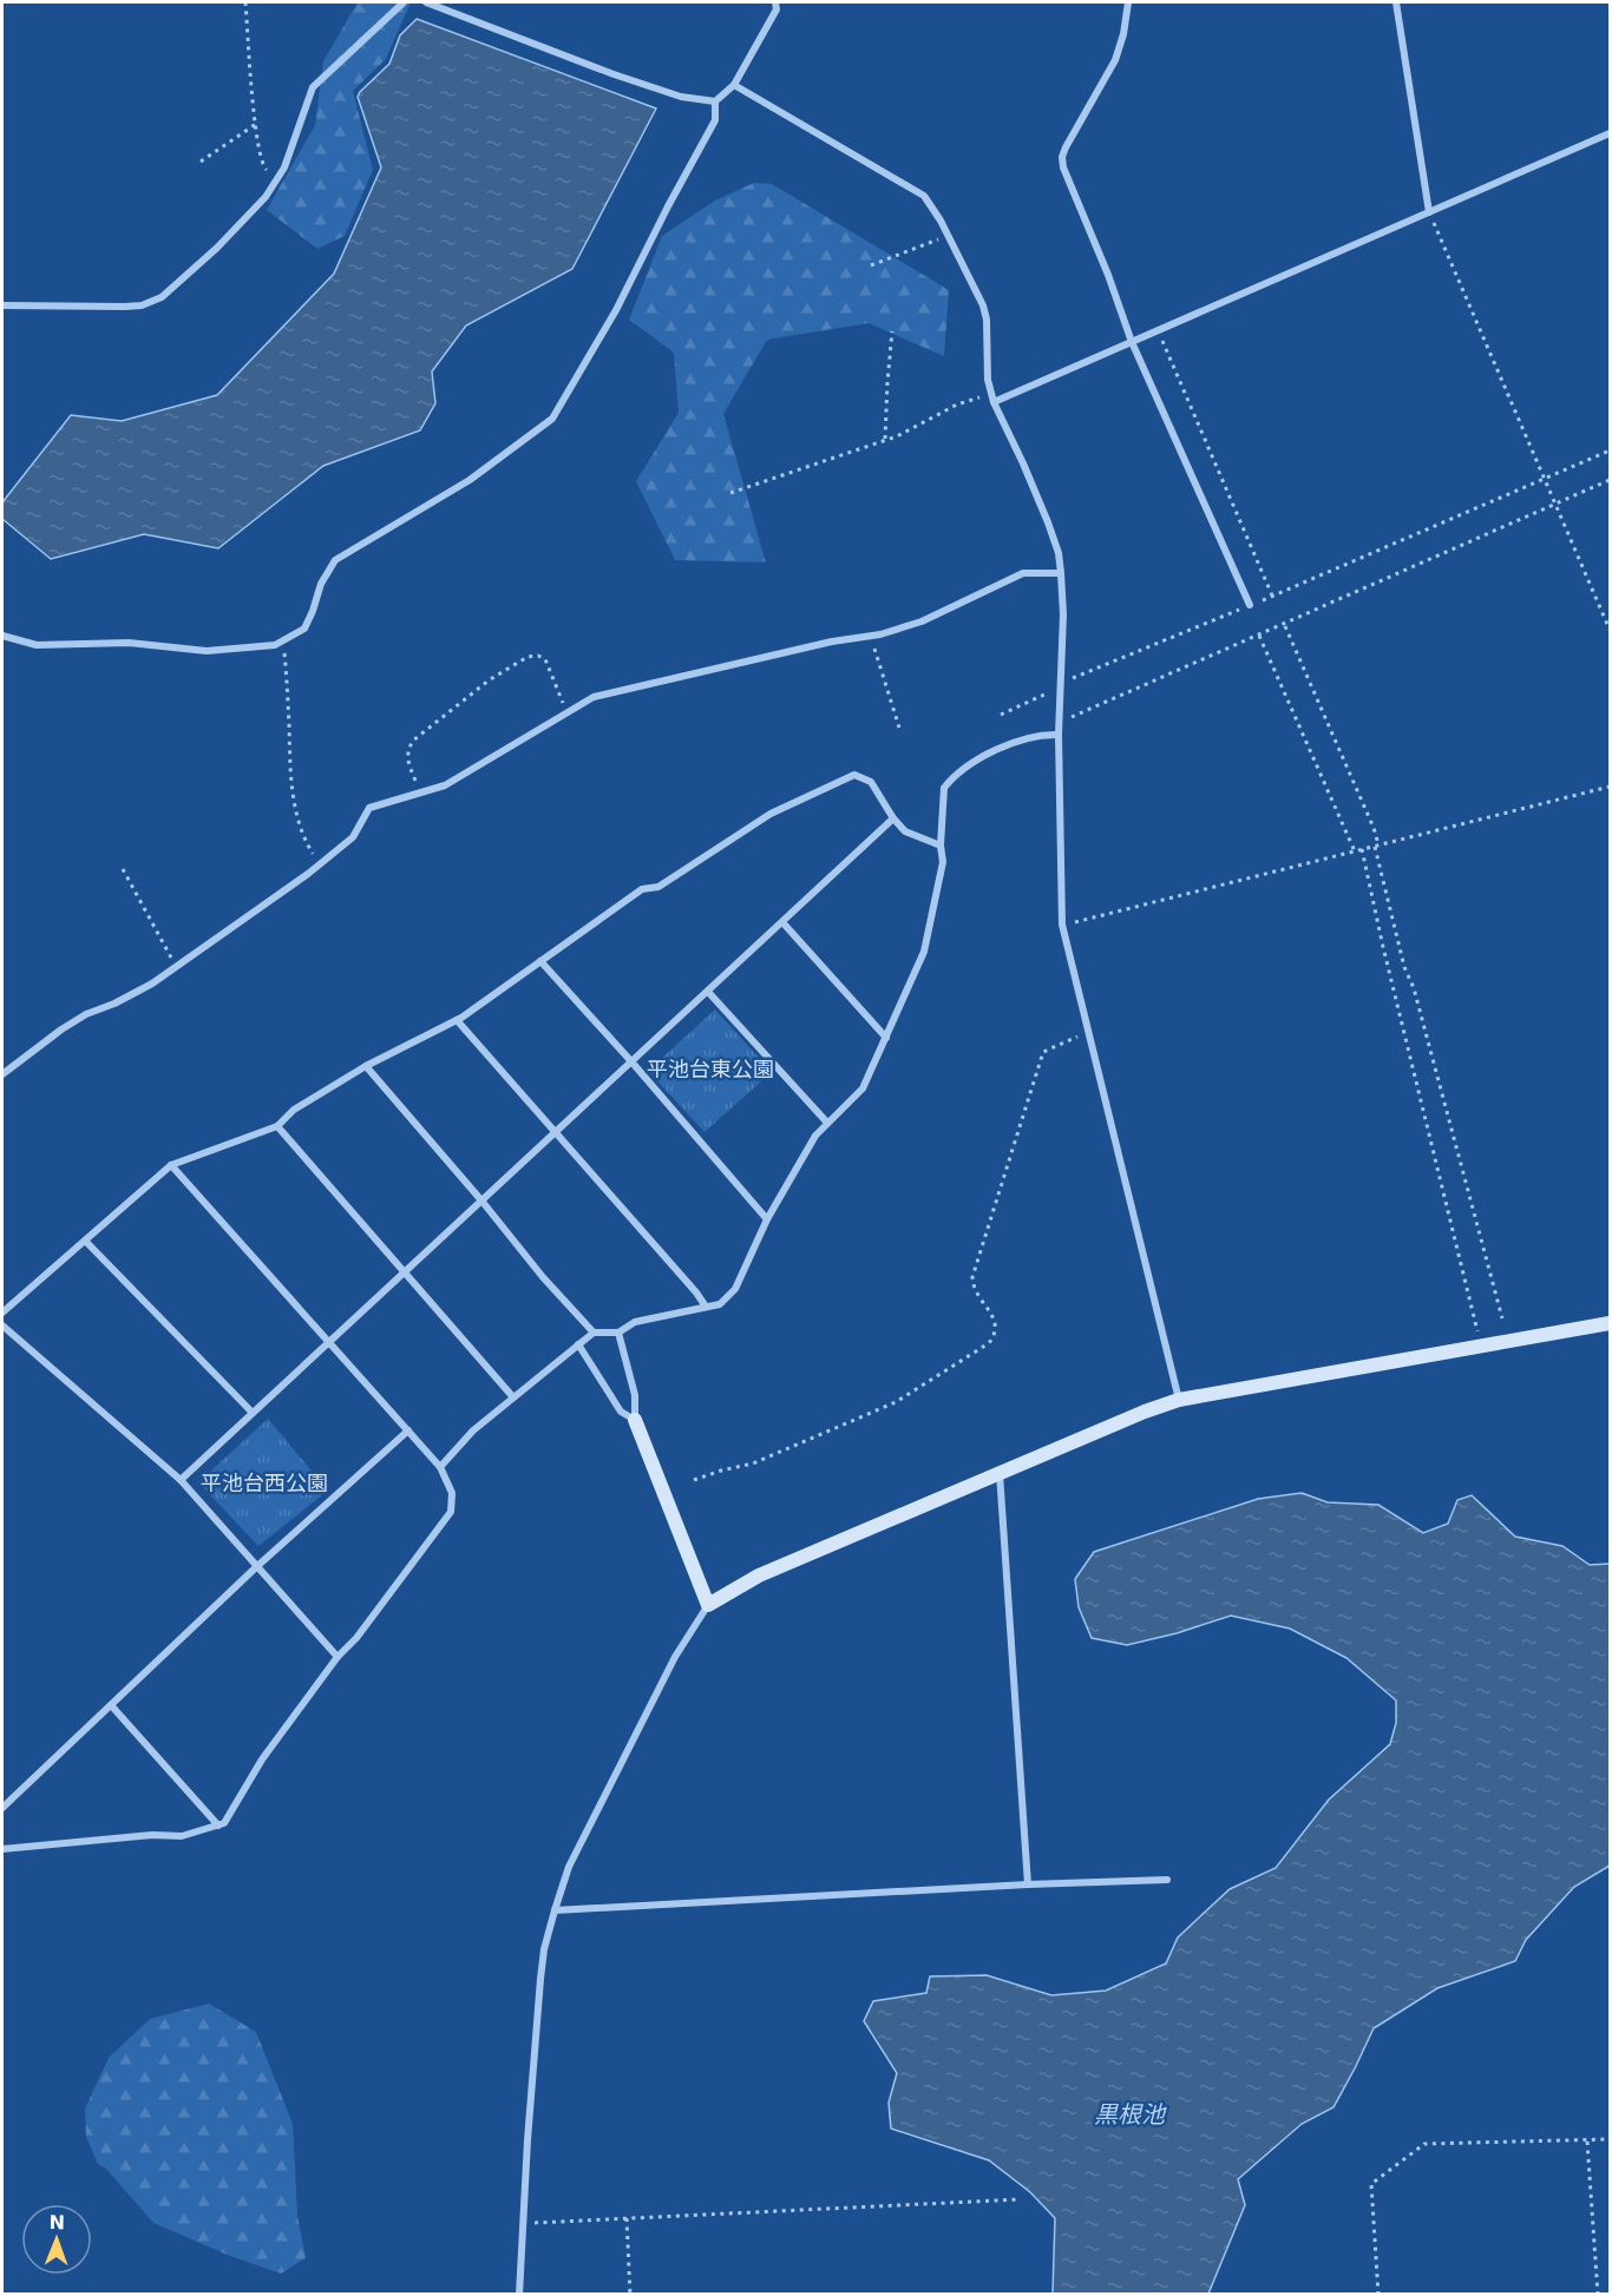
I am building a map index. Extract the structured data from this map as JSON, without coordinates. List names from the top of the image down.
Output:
{
  "water": ["黒根池"],
  "parks": ["平池台東公園", "平池台西公園"],
  "north": "top"
}
